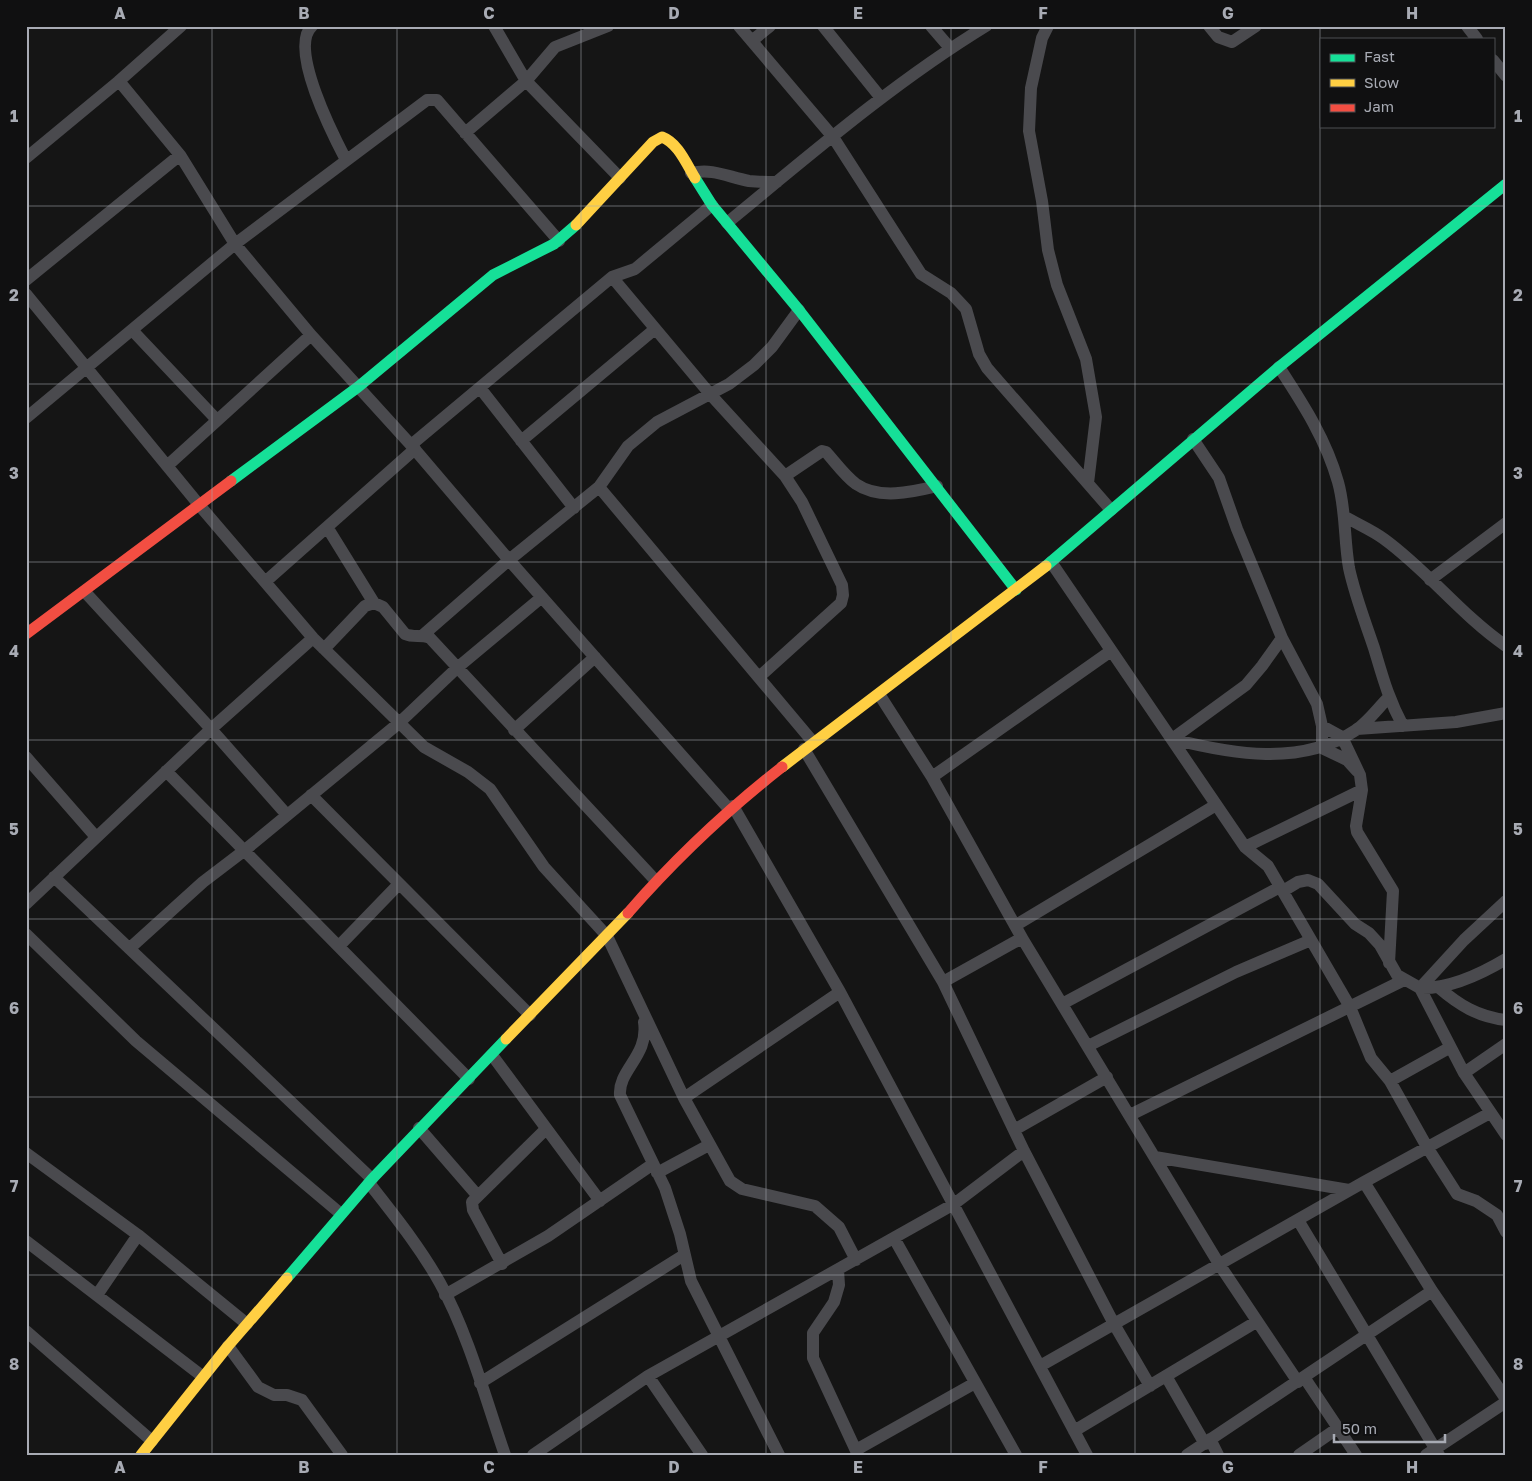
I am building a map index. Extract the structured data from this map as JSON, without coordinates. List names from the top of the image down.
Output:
{
  "legend": ["Fast", "Slow", "Jam"],
  "scale_bar": "50 m",
  "grid": {
    "columns": [
      "A",
      "B",
      "C",
      "D",
      "E",
      "F",
      "G",
      "H"
    ],
    "rows": [
      "1",
      "2",
      "3",
      "4",
      "5",
      "6",
      "7",
      "8"
    ]
  }
}
